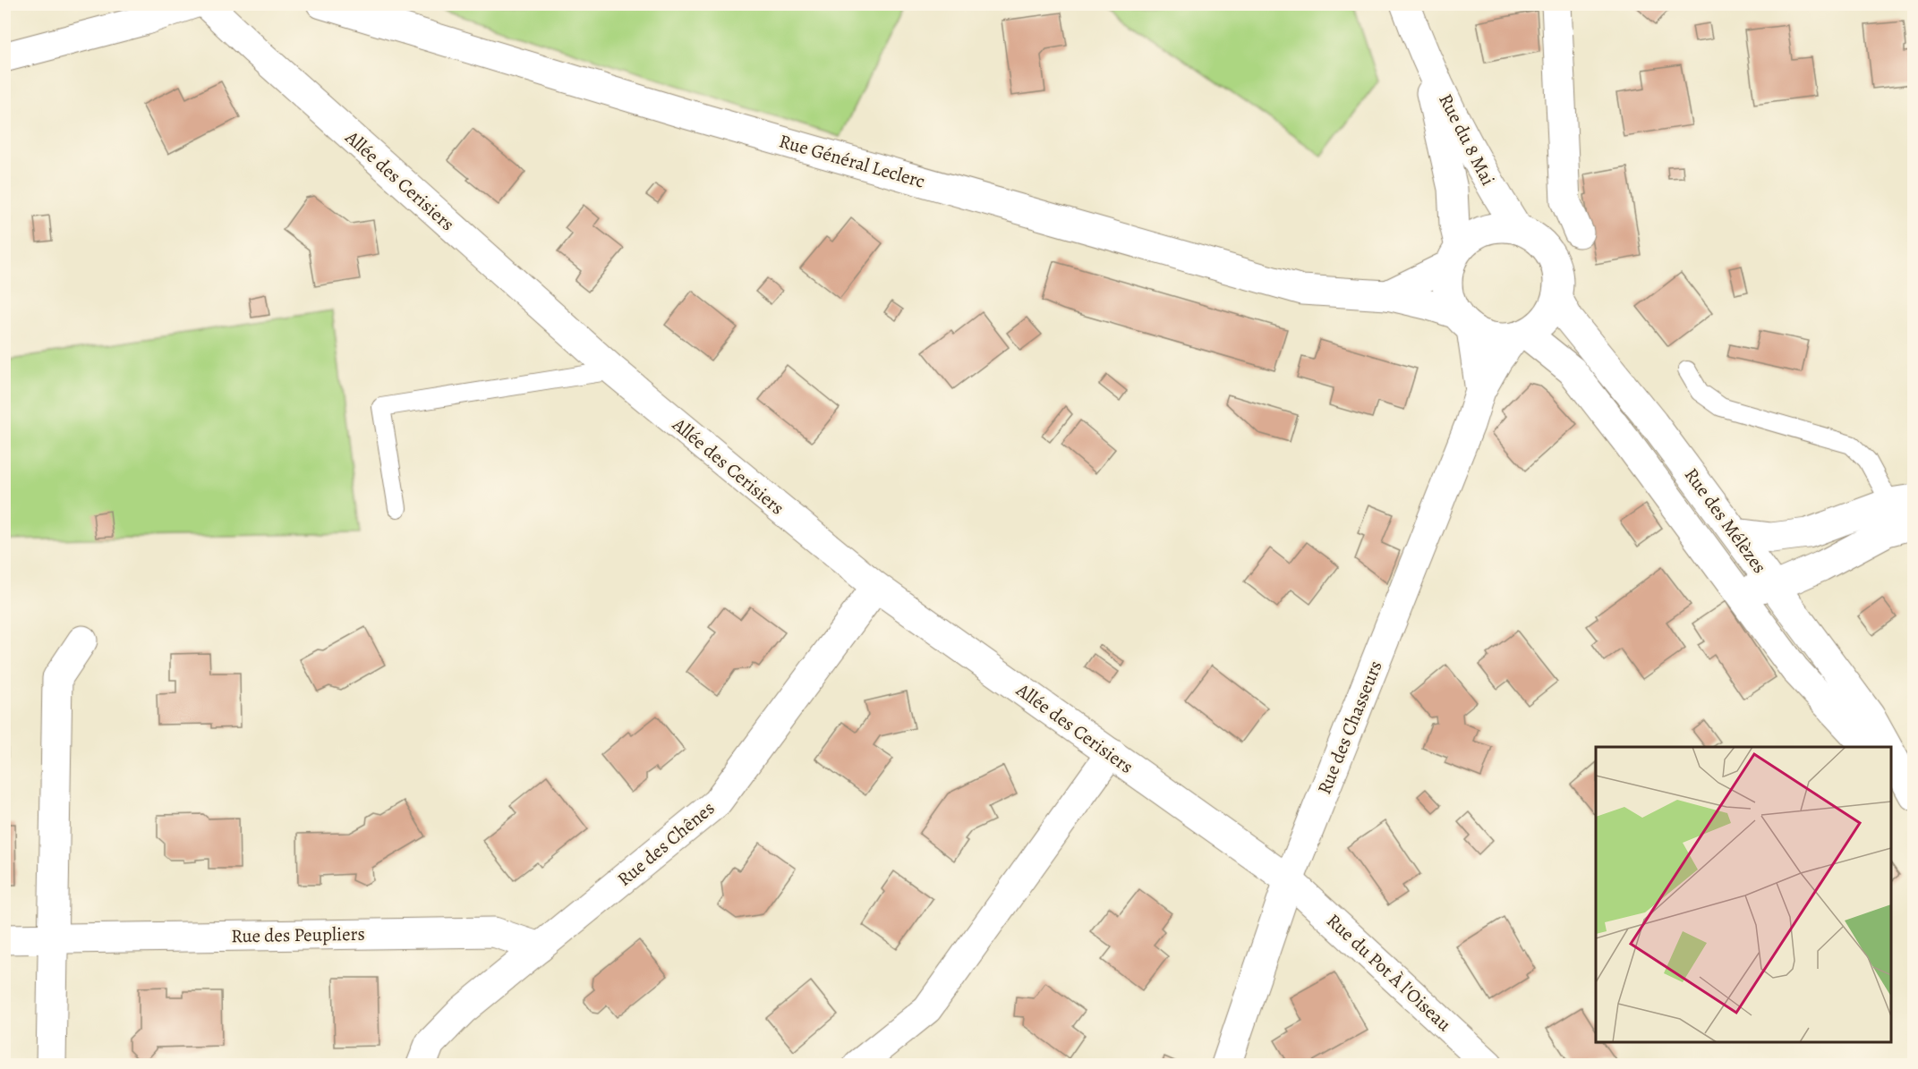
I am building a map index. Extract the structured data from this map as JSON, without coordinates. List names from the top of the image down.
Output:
{
  "streets": {
    "street": [
      "Rue du 8 Mai",
      "Rue Général Leclerc",
      "Allée des Cerisiers",
      "Rue des Mélèzes",
      "Rue des Chasseurs",
      "Rue des Chênes",
      "Rue des Peupliers",
      "Rue du Pot À l'Oiseau"
    ]
  },
  "crossings": [
    ["Rue du 8 Mai", "Rue Général Leclerc"],
    ["Rue du 8 Mai", "Rue des Mélèzes"],
    ["Rue du 8 Mai", "Rue des Chasseurs"],
    ["Rue Général Leclerc", "Rue des Mélèzes"],
    ["Rue Général Leclerc", "Rue des Chasseurs"],
    ["Allée des Cerisiers", "Rue des Chasseurs"],
    ["Allée des Cerisiers", "Rue des Chênes"],
    ["Allée des Cerisiers", "Rue du Pot À l'Oiseau"],
    ["Rue des Mélèzes", "Rue des Chasseurs"],
    ["Rue des Chasseurs", "Rue du Pot À l'Oiseau"],
    ["Rue des Chênes", "Rue des Peupliers"]
  ]
}
